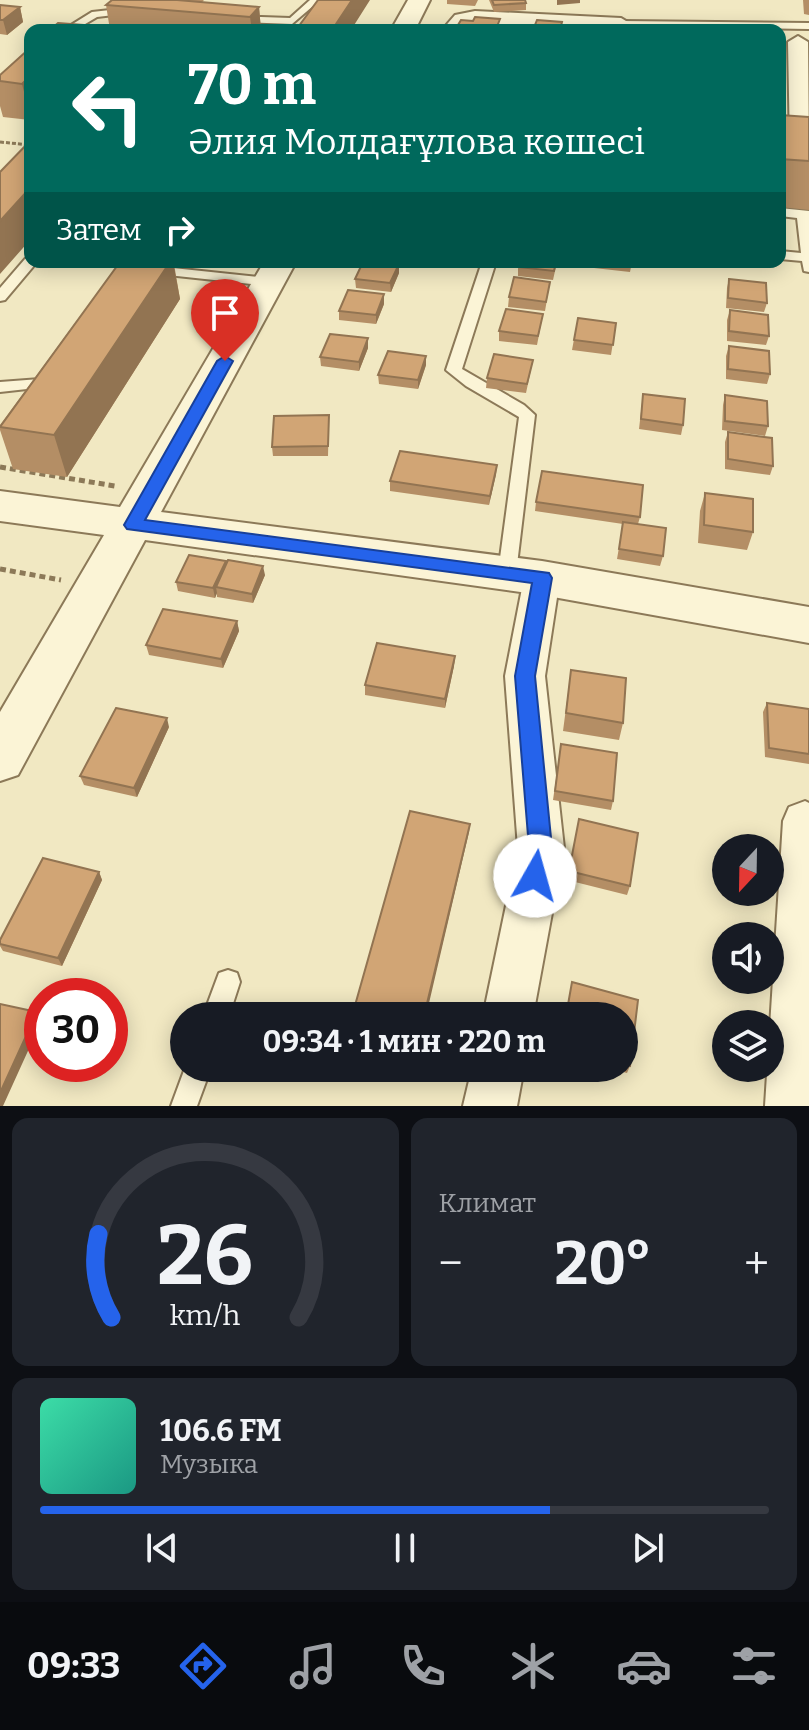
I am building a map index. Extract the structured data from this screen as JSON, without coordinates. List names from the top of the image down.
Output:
{
  "north": "bottom",
  "page": {
    "turn": ["70 m", "Әлия Молдағұлова көшесі"],
    "then": "Затем",
    "limit": "30",
    "trip": "09:34 · 1 мин · 220 m",
    "tile": "Климат",
    "heat": ["−", "20°", "+"],
    "song": ["106.6 FM", "Музыка"],
    "tabs": "09:33",
    "gauge": ["26", "km/h"]
  }
}
